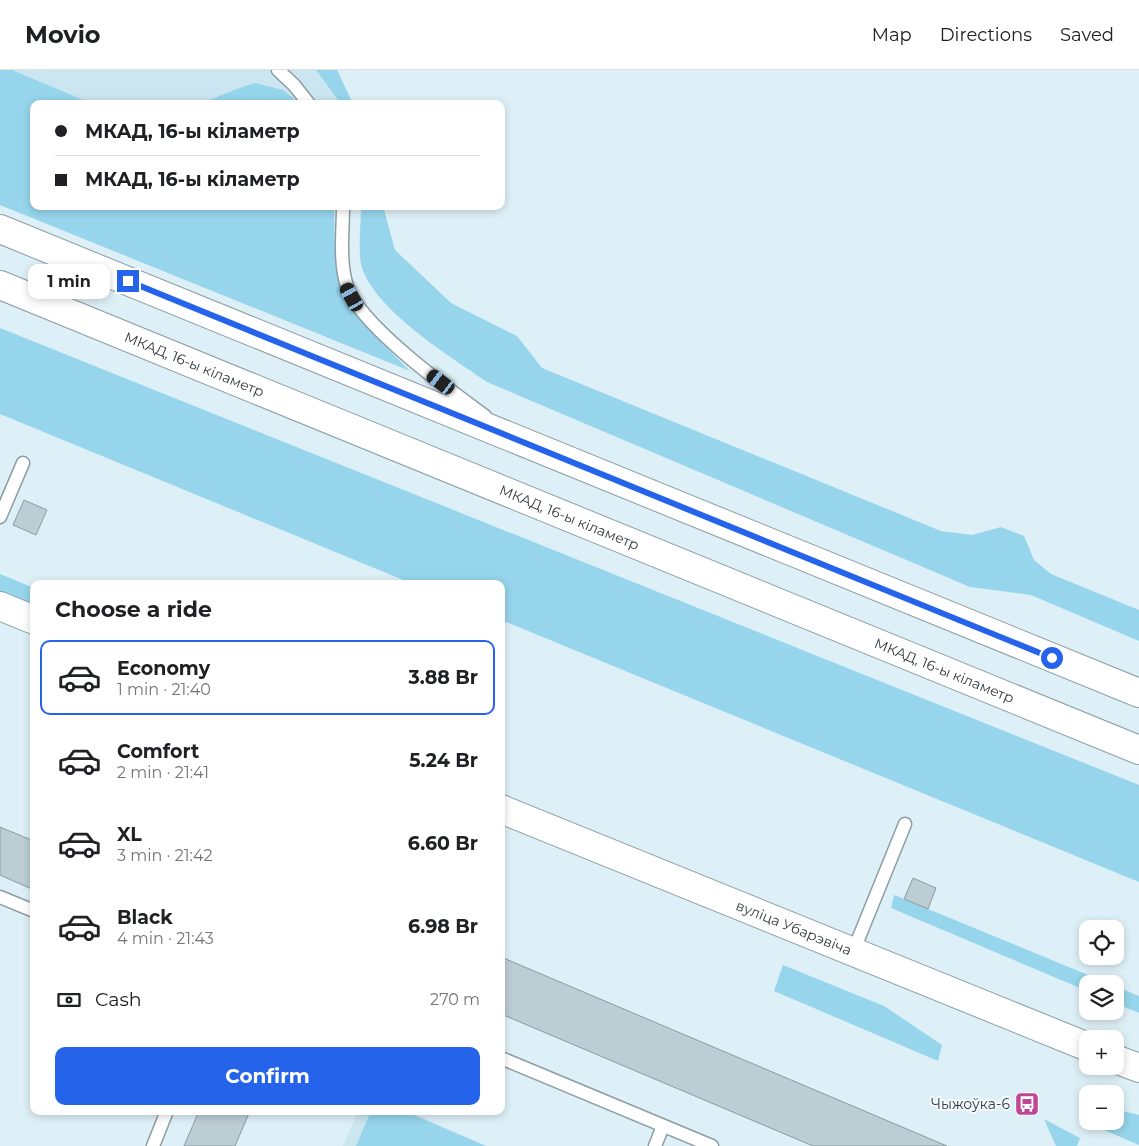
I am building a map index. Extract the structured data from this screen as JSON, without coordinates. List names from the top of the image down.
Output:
{
  "streets": {
    "main road": ["МКАД, 16-ы кіламетр", "вуліца Убарэвіча"]
  },
  "places": {
    "bus stop": ["Чыжоўка-6"]
  },
  "page": {
    "header": "Movio",
    "nav": ["Map", "Directions", "Saved"],
    "banner": ["МКАД, 16-ы кіламетр", "МКАД, 16-ы кіламетр"],
    "bubble": "1 min",
    "heading": "Choose a ride",
    "list": [
      {
        "name": "Economy",
        "note": "1 min · 21:40",
        "value": "3.88 Br"
      },
      {
        "name": "Comfort",
        "note": "2 min · 21:41",
        "value": "5.24 Br"
      },
      {
        "name": "XL",
        "note": "3 min · 21:42",
        "value": "6.60 Br"
      },
      {
        "name": "Black",
        "note": "4 min · 21:43",
        "value": "6.98 Br"
      }
    ],
    "map_buttons": ["+", "−"],
    "pay": ["Cash", "270 m"],
    "buttons": "Confirm"
  }
}
